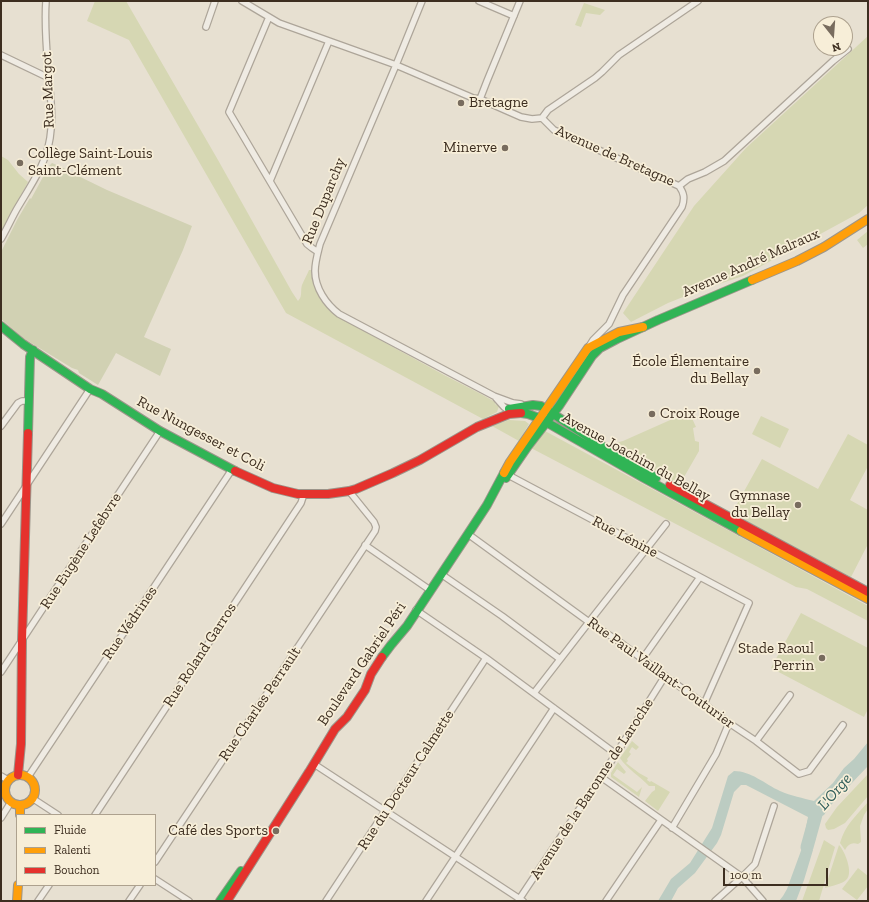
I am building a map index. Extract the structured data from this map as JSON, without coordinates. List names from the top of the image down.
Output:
{
  "streets": {
    "street": [
      "Rue Margot",
      "Avenue de Bretagne",
      "Rue Duparchy",
      "Avenue André Malraux",
      "Rue Nungesser et Coli",
      "Avenue Joachim du Bellay",
      "Rue Lénine",
      "Rue Eugène Lefebvre",
      "Rue Védrines",
      "Rue Roland Garros",
      "Boulevard Gabriel Péri",
      "Rue Paul Vaillant-Couturier",
      "Rue Charles Perrault",
      "Rue du Docteur Calmette",
      "Avenue de la Baronne de Laroche"
    ]
  },
  "crossings": [
    ["Avenue de Bretagne", "Rue Duparchy"],
    ["Rue Duparchy", "Rue Nungesser et Coli"],
    ["Rue Duparchy", "Avenue Joachim du Bellay"],
    ["Rue Duparchy", "Boulevard Gabriel Péri"],
    ["Rue Nungesser et Coli", "Rue Eugène Lefebvre"],
    ["Rue Nungesser et Coli", "Rue Védrines"],
    ["Rue Nungesser et Coli", "Rue Roland Garros"],
    ["Rue Nungesser et Coli", "Rue Charles Perrault"],
    ["Avenue Joachim du Bellay", "Boulevard Gabriel Péri"],
    ["Rue Lénine", "Boulevard Gabriel Péri"],
    ["Rue Lénine", "Rue Paul Vaillant-Couturier"],
    ["Boulevard Gabriel Péri", "Rue Paul Vaillant-Couturier"],
    ["Rue Paul Vaillant-Couturier", "Avenue de la Baronne de Laroche"]
  ],
  "water": ["L'Orge"],
  "places": [
    "Bretagne",
    "Minerve",
    "Collège Saint-Louis Saint-Clément",
    "École Élementaire du Bellay",
    "Croix Rouge",
    "Gymnase du Bellay",
    "Stade Raoul Perrin",
    "Café des Sports"
  ],
  "legend": ["Fluide", "Ralenti", "Bouchon"],
  "scale_bar": "100 m",
  "north": "bottom"
}
